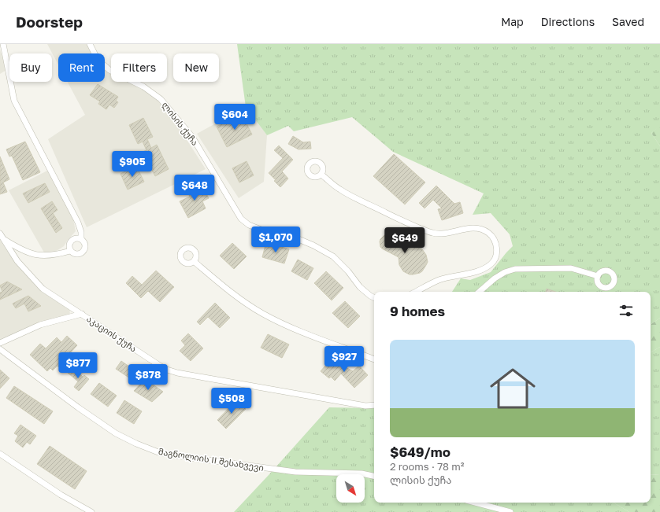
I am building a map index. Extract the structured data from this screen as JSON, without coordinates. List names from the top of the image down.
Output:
{
  "streets": {
    "street": ["ლისის ქუჩა", "აკაციის ქუჩა", "მაგნოლიის II შესახვევი"]
  },
  "north": "bottom right",
  "page": {
    "header": "Doorstep",
    "nav": ["Map", "Directions", "Saved"],
    "chip": [
      "Buy",
      "Rent",
      "Filters",
      "New"
    ],
    "price": [
      "$604",
      "$905",
      "$648",
      "$1,070",
      "$649",
      "$927",
      "$877",
      "$878",
      "$508"
    ],
    "heading": "9 homes",
    "list": [
      {
        "name": "$649/mo",
        "note": "2 rooms · 78 m² · ლისის ქუჩა"
      }
    ]
  }
}
